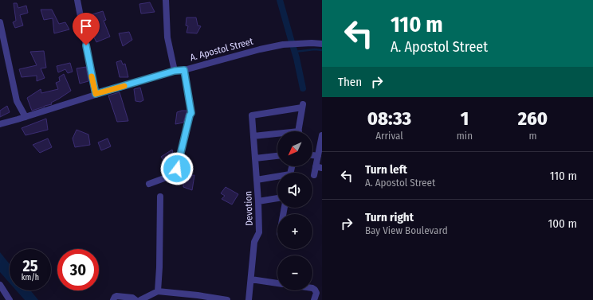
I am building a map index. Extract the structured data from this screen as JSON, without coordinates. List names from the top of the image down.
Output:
{
  "streets": {
    "street": ["A. Apostol Street", "Devotion"]
  },
  "north": "bottom left",
  "page": {
    "turn": ["110 m", "A. Apostol Street"],
    "then": "Then",
    "eta": [
      "08:33",
      "Arrival",
      "1",
      "min",
      "260",
      "m"
    ],
    "map_buttons": ["+", "−"],
    "list": [
      {
        "name": "Turn left",
        "note": "A. Apostol Street",
        "value": "110 m"
      },
      {
        "name": "Turn right",
        "note": "Bay View Boulevard",
        "value": "100 m"
      }
    ],
    "speed": "25 km/h",
    "limit": "30"
  }
}
